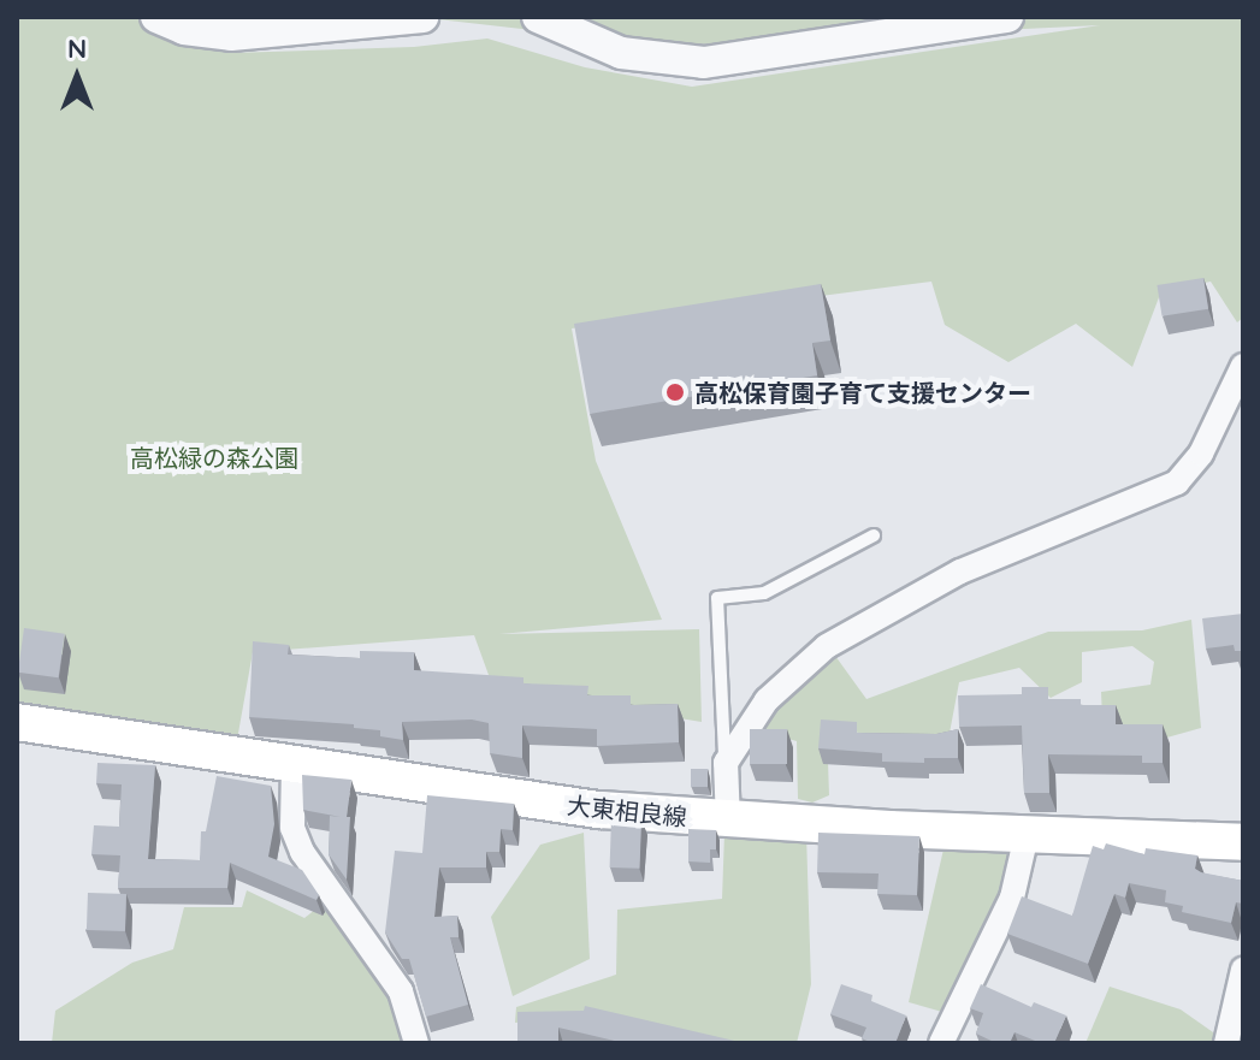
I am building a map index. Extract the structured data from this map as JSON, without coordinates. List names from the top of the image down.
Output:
{
  "streets": {
    "main road": ["大東相良線"]
  },
  "parks": ["高松緑の森公園"],
  "places": ["高松保育園子育て支援センター"],
  "north": "top"
}
